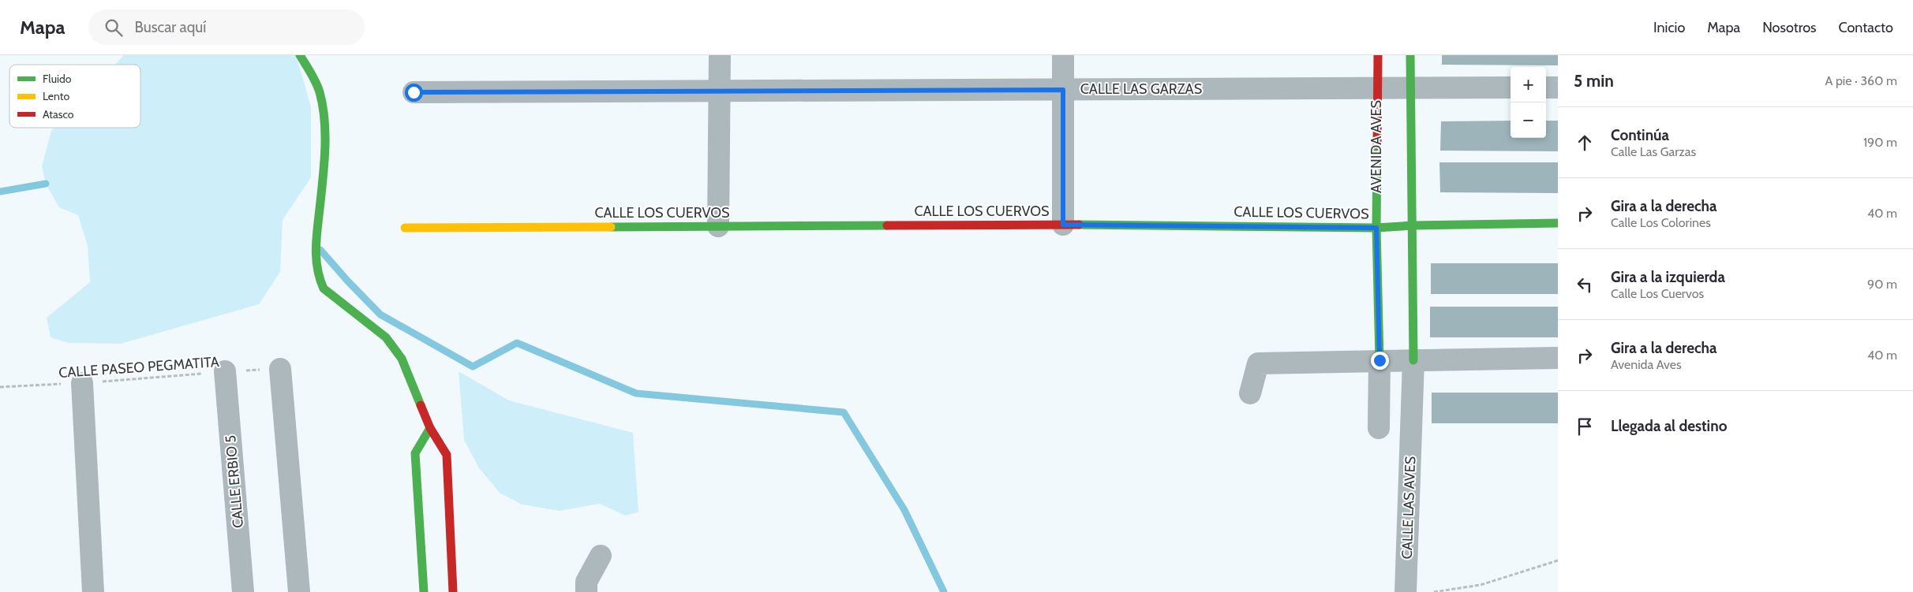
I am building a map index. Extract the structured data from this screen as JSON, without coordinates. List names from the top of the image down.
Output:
{
  "streets": {
    "street": [
      "CALLE LAS GARZAS",
      "AVENIDA AVES",
      "CALLE LOS CUERVOS",
      "CALLE ERBIO 5",
      "CALLE LAS AVES"
    ],
    "path": ["CALLE PASEO PEGMATITA"]
  },
  "crossings": [
    ["CALLE LAS GARZAS", "AVENIDA AVES"],
    ["AVENIDA AVES", "CALLE LOS CUERVOS"],
    ["CALLE PASEO PEGMATITA", "CALLE ERBIO 5"]
  ],
  "legend": ["Fluido", "Lento", "Atasco"],
  "page": {
    "header": "Mapa",
    "search": "Buscar aquí",
    "nav": [
      "Inicio",
      "Mapa",
      "Nosotros",
      "Contacto"
    ],
    "heading": ["5 min", "A pie · 360 m"],
    "map_buttons": ["+", "−"],
    "list": [
      ["Continúa", "Calle Las Garzas", "190 m"],
      ["Gira a la derecha", "Calle Los Colorines", "40 m"],
      ["Gira a la izquierda", "Calle Los Cuervos", "90 m"],
      ["Gira a la derecha", "Avenida Aves", "40 m"],
      "Llegada al destino"
    ]
  }
}
